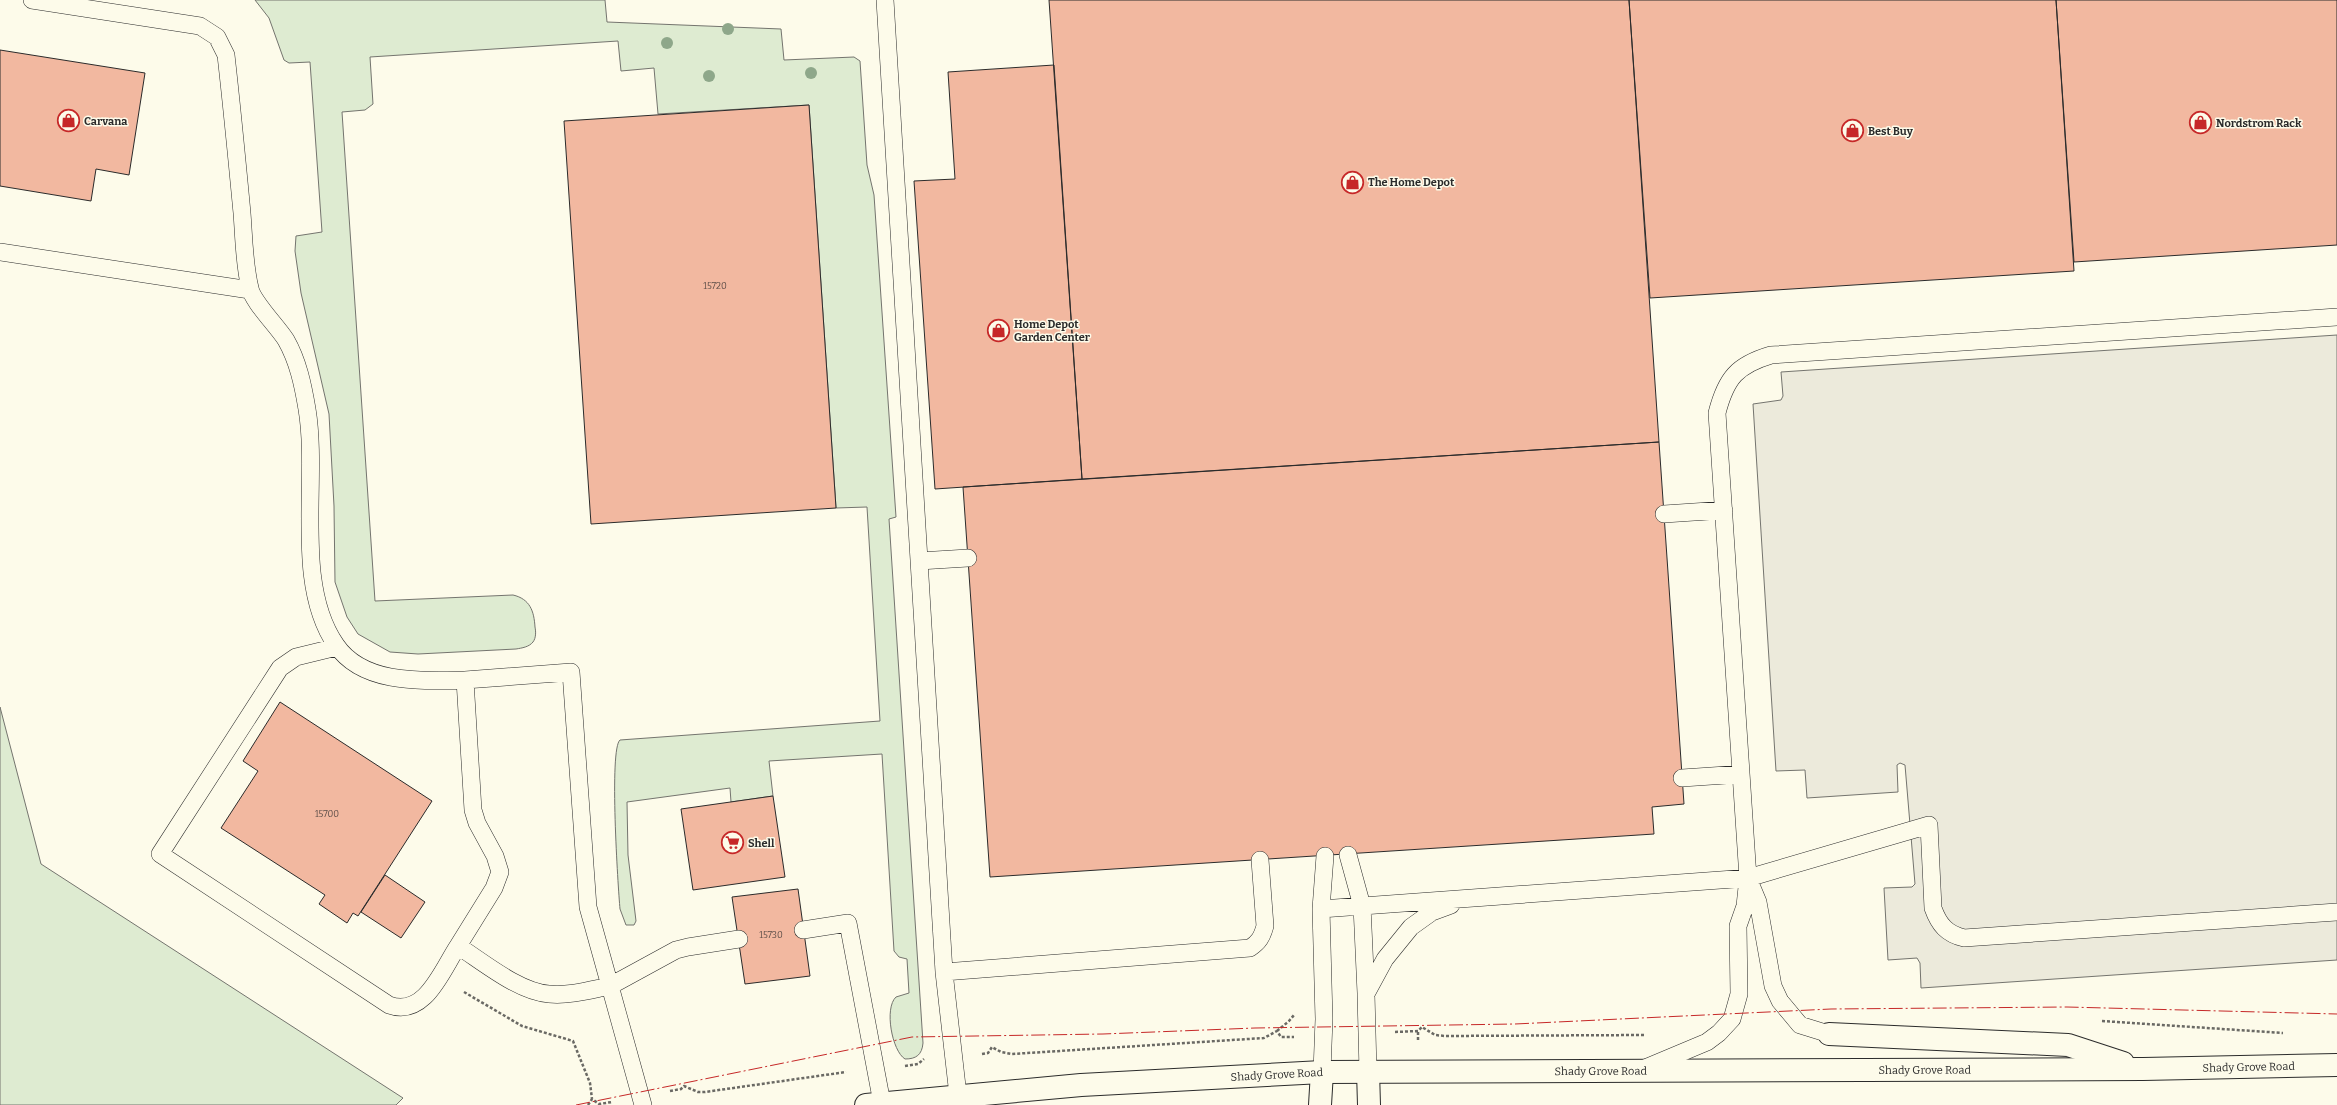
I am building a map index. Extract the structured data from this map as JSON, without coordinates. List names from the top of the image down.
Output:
{
  "streets": {
    "main road": ["Shady Grove Road"]
  },
  "places": {
    "shop": [
      "Carvana",
      "Nordstrom Rack",
      "Best Buy",
      "The Home Depot",
      "Home Depot Garden Center"
    ],
    "supermarket": ["Shell"]
  },
  "house_numbers": ["15720", "15700", "15730"]
}
